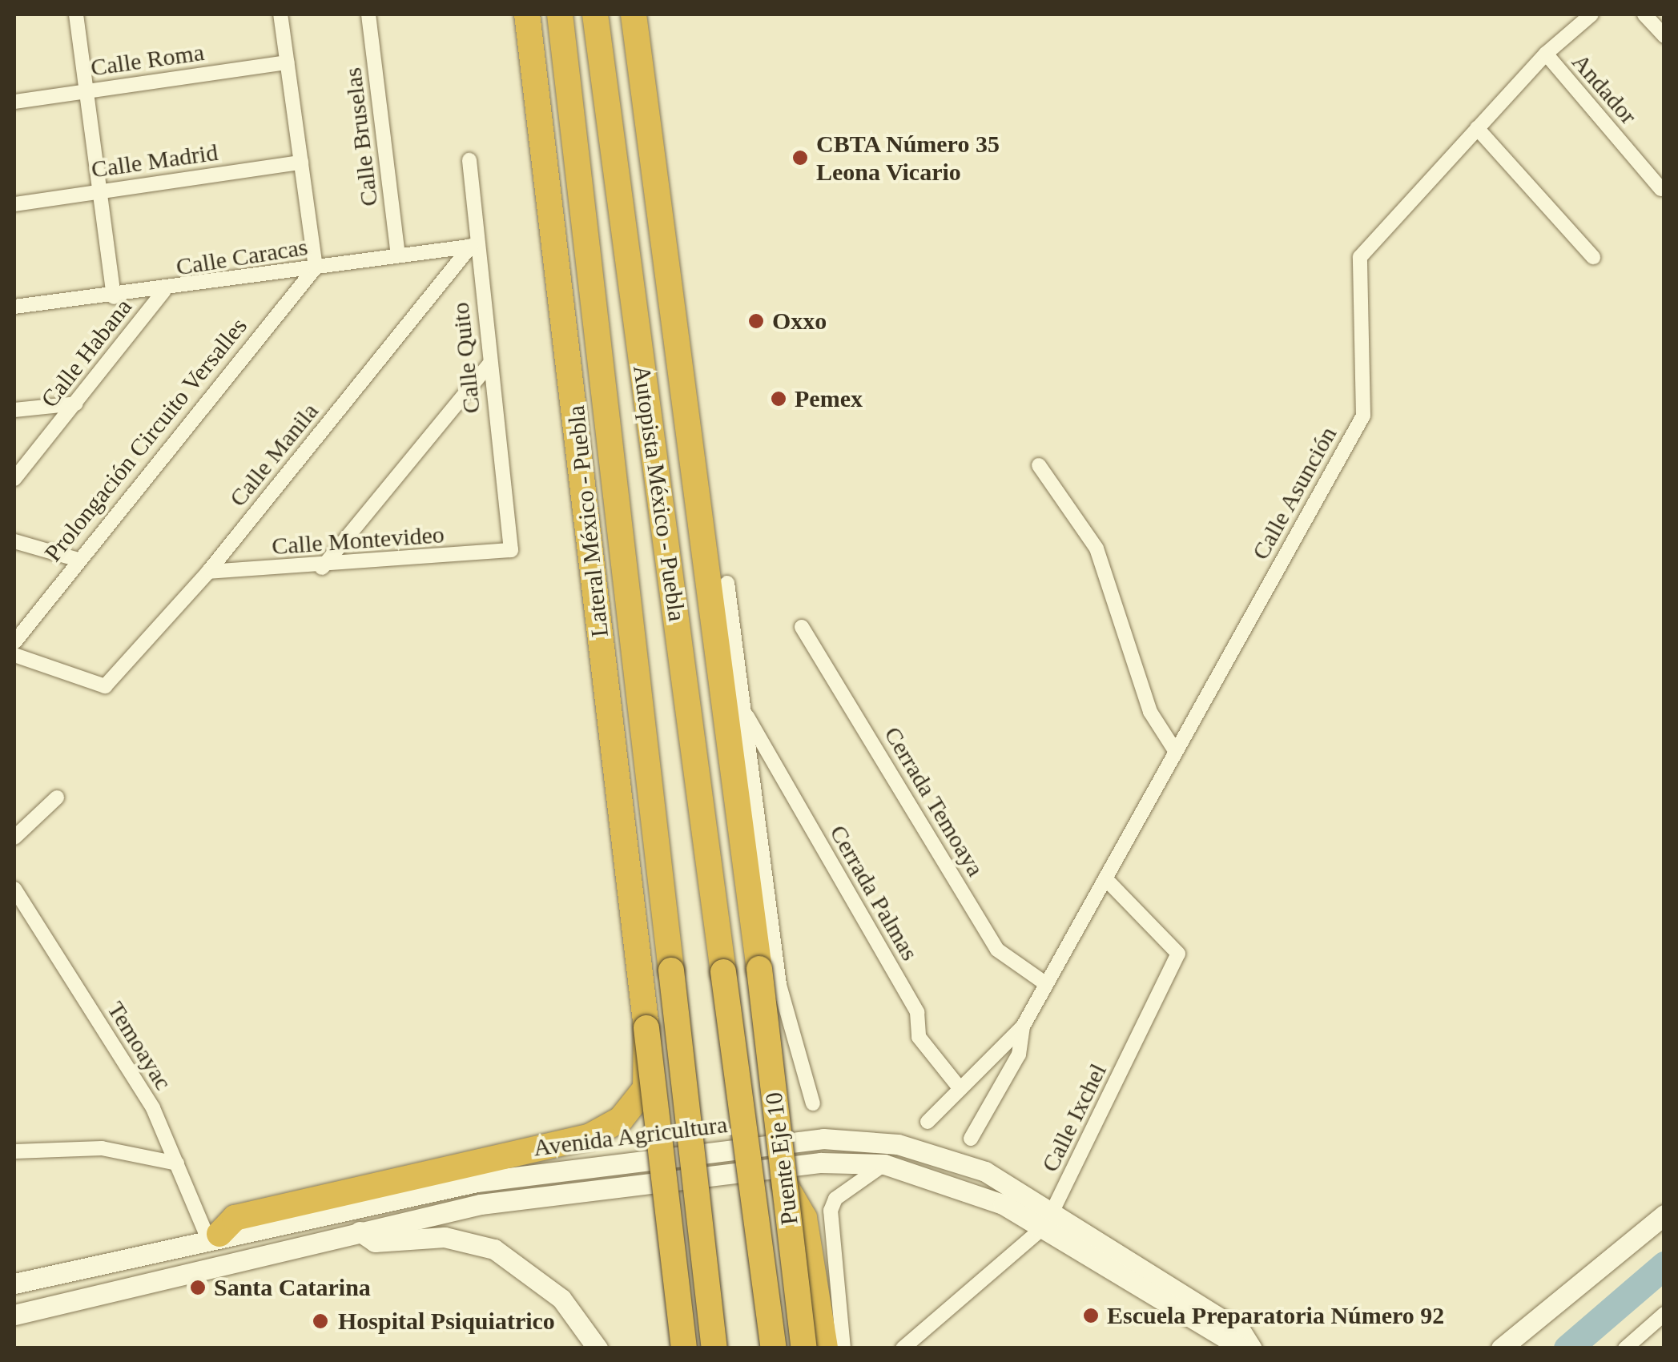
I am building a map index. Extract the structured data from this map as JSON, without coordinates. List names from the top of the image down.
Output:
{
  "streets": {
    "highway": ["Autopista México - Puebla", "Lateral México - Puebla", "Puente Eje 10"],
    "main road": ["Avenida Agricultura"],
    "street": [
      "Calle Roma",
      "Andador",
      "Calle Bruselas",
      "Calle Madrid",
      "Calle Caracas",
      "Calle Habana",
      "Calle Quito",
      "Prolongación Circuito Versalles",
      "Calle Manila",
      "Calle Asunción",
      "Calle Montevideo",
      "Cerrada Temoaya",
      "Cerrada Palmas",
      "Temoayac",
      "Calle Ixchel"
    ]
  },
  "crossings": [
    ["Andador", "Calle Asunción"],
    ["Calle Bruselas", "Calle Caracas"],
    ["Calle Caracas", "Calle Habana"],
    ["Calle Caracas", "Calle Quito"],
    ["Calle Caracas", "Prolongación Circuito Versalles"],
    ["Calle Caracas", "Calle Manila"],
    ["Calle Quito", "Calle Manila"],
    ["Calle Quito", "Calle Montevideo"],
    ["Calle Manila", "Calle Montevideo"],
    ["Autopista México - Puebla", "Puente Eje 10"],
    ["Calle Asunción", "Cerrada Temoaya"],
    ["Calle Asunción", "Cerrada Palmas"],
    ["Calle Asunción", "Calle Ixchel"],
    ["Temoayac", "Avenida Agricultura"],
    ["Calle Ixchel", "Avenida Agricultura"]
  ],
  "places": [
    "CBTA Número 35 Leona Vicario",
    "Oxxo",
    "Pemex",
    "Santa Catarina",
    "Escuela Preparatoria Número 92",
    "Hospital Psiquiatrico"
  ]
}
